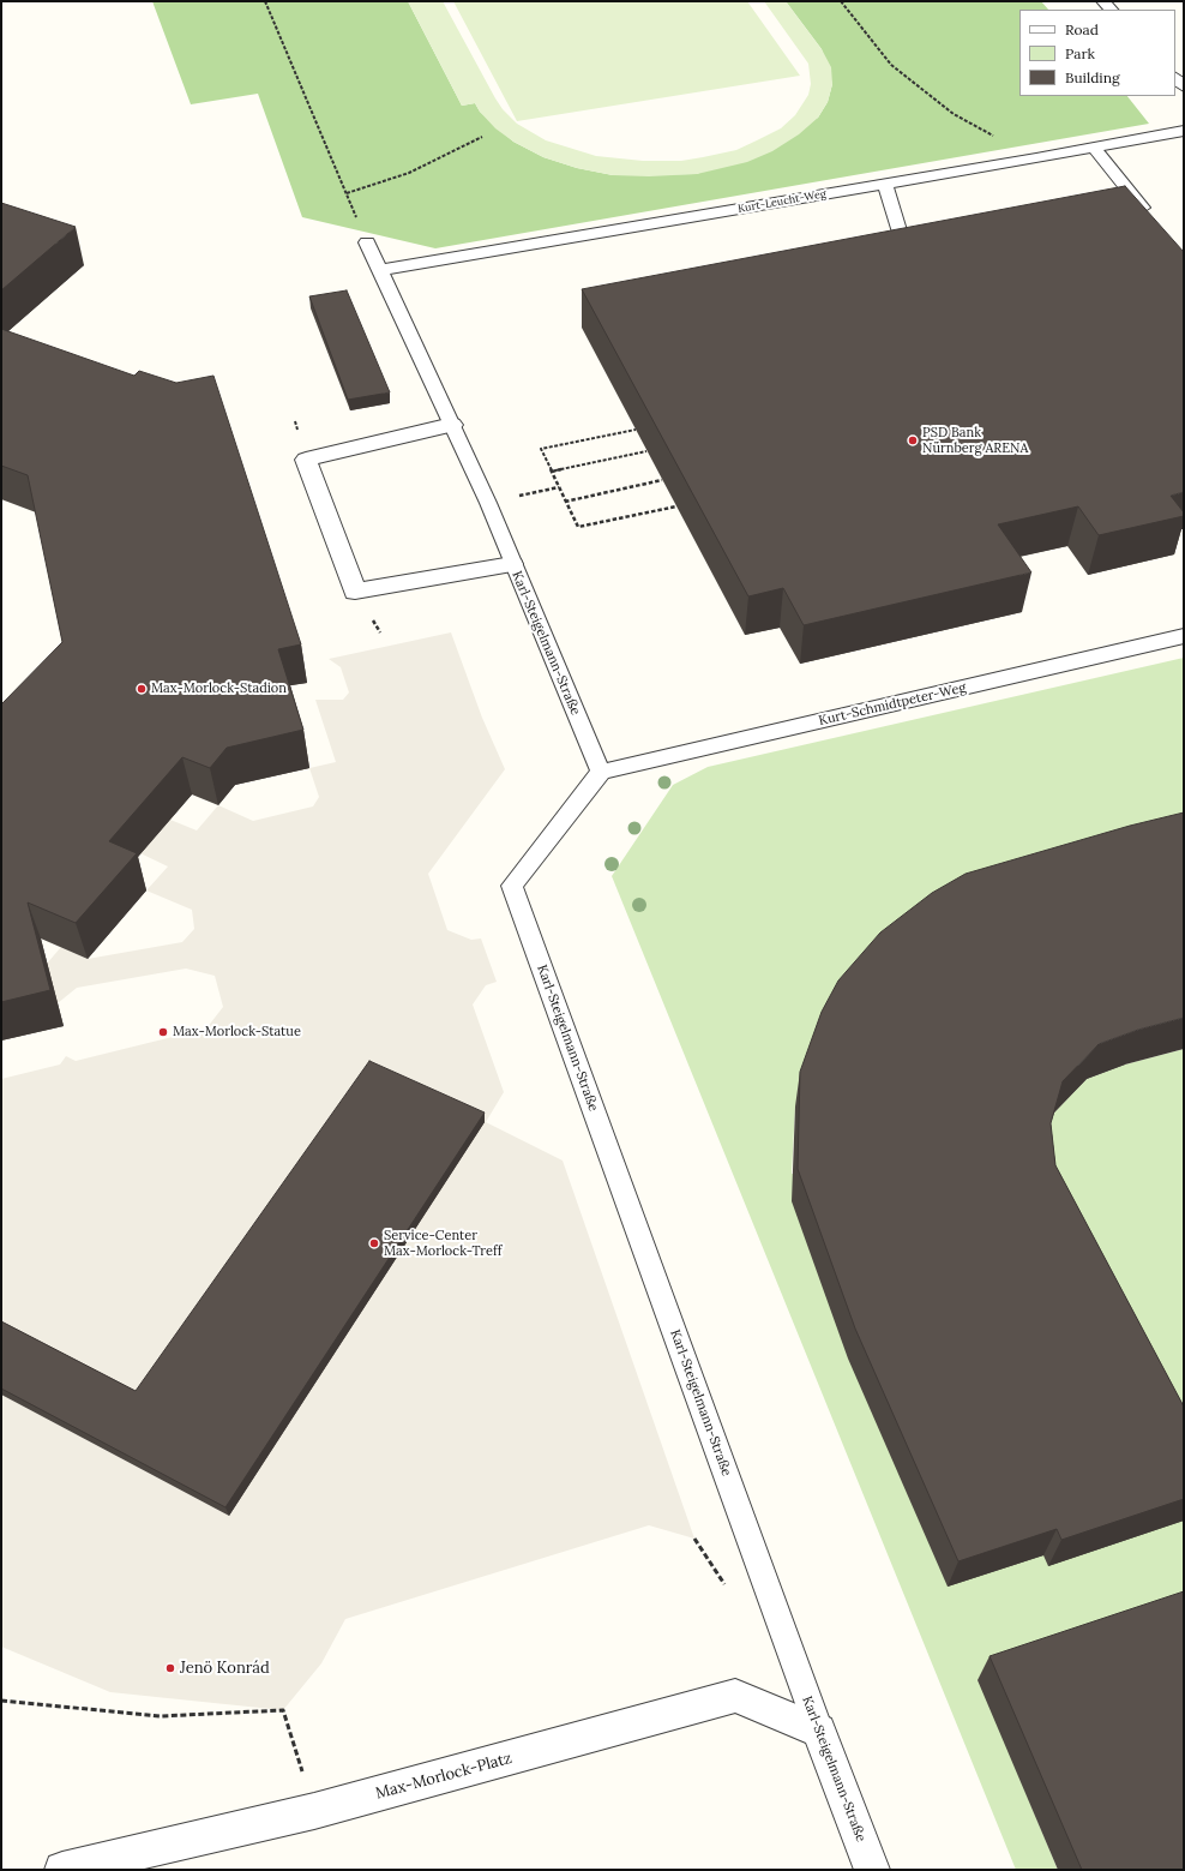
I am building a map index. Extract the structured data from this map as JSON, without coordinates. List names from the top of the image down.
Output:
{
  "streets": {
    "street": ["Karl-Steigelmann-Straße", "Max-Morlock-Platz"],
    "lane": ["Kurt-Leucht-Weg", "Kurt-Schmidtpeter-Weg"]
  },
  "crossings": [
    ["Kurt-Leucht-Weg", "Karl-Steigelmann-Straße"],
    ["Karl-Steigelmann-Straße", "Kurt-Schmidtpeter-Weg"],
    ["Karl-Steigelmann-Straße", "Max-Morlock-Platz"]
  ],
  "places": [
    "PSD Bank Nürnberg ARENA",
    "Max-Morlock-Stadion",
    "Max-Morlock-Statue",
    "Service-Center Max-Morlock-Treff",
    "Jenö Konrád"
  ],
  "legend": ["Road", "Park", "Building"]
}
